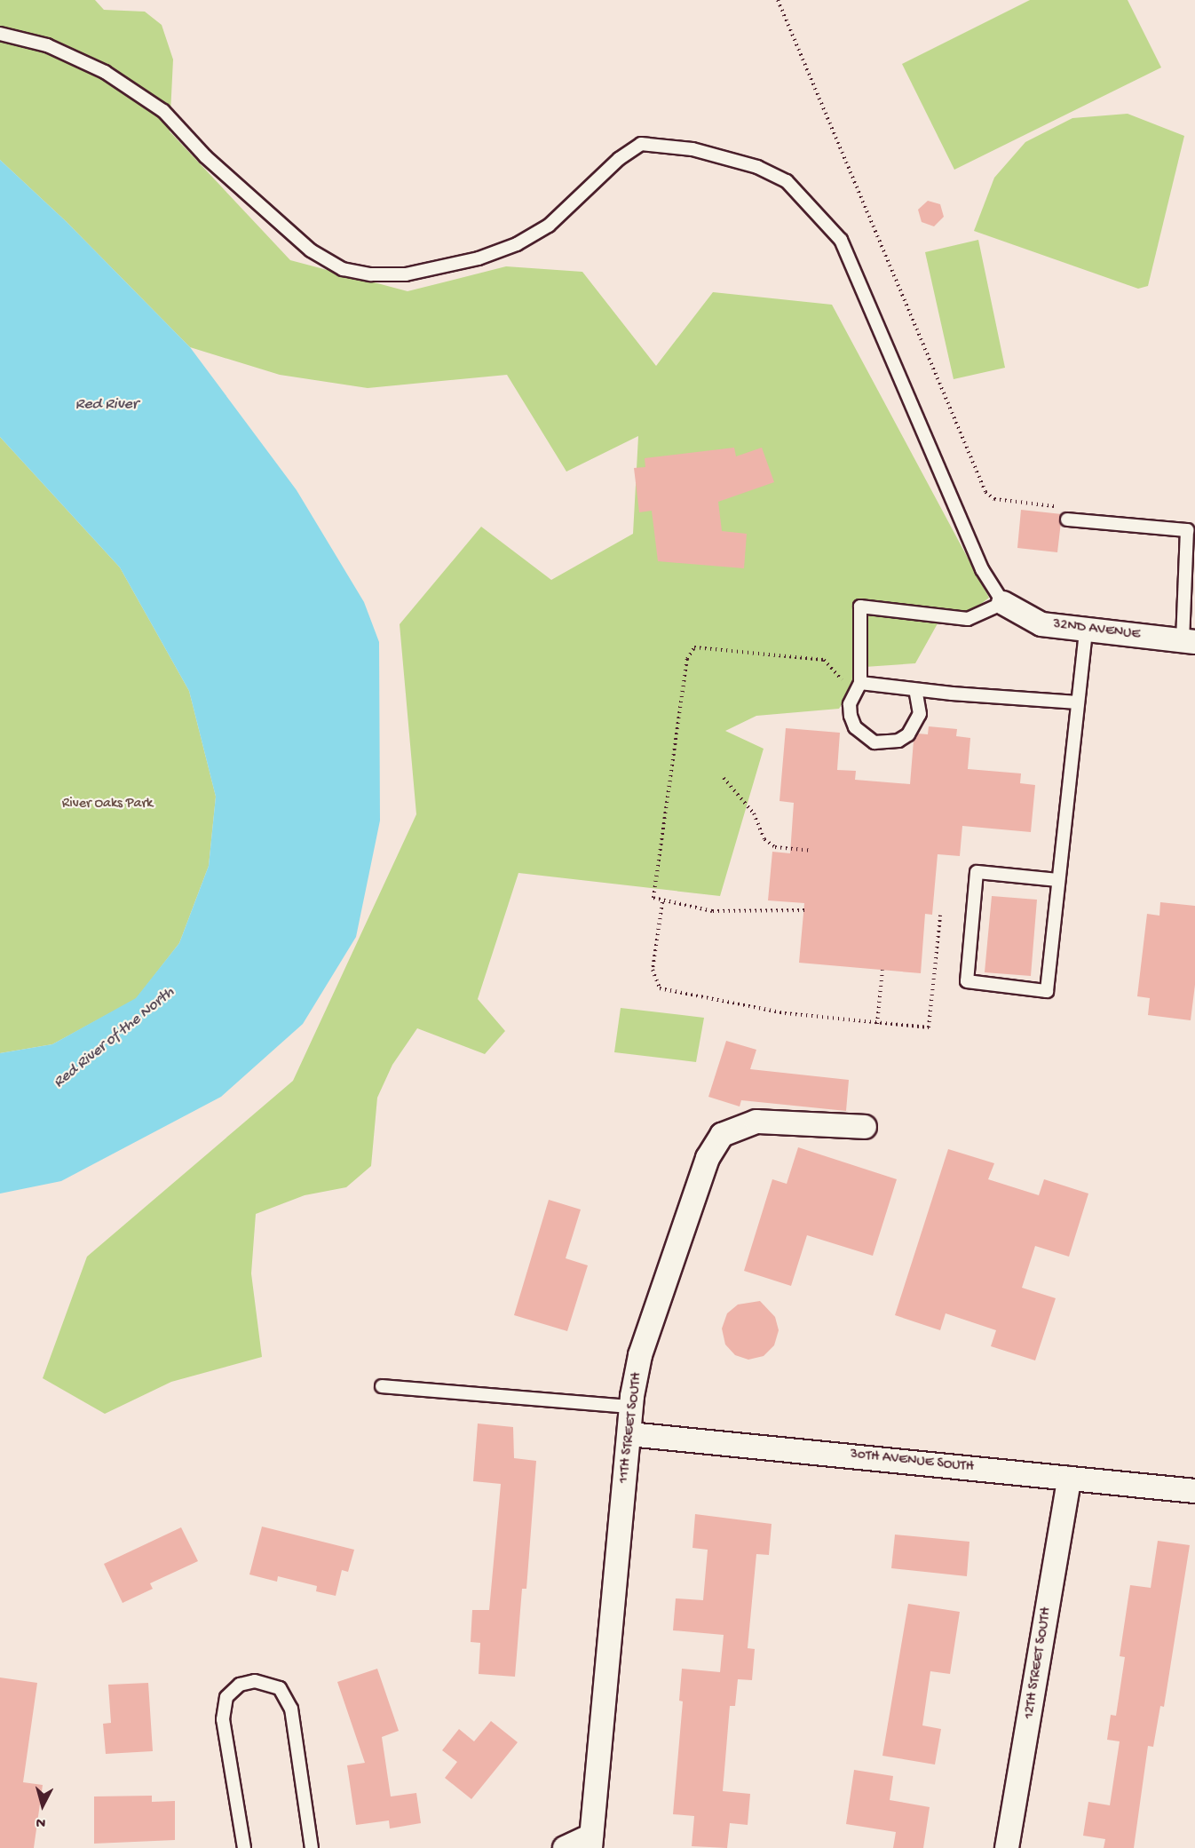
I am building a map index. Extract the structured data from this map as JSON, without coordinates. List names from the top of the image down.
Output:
{
  "streets": {
    "street": [
      "32ND AVENUE",
      "11TH STREET SOUTH",
      "30TH AVENUE SOUTH",
      "12TH STREET SOUTH"
    ]
  },
  "crossings": [
    ["11TH STREET SOUTH", "30TH AVENUE SOUTH"],
    ["30TH AVENUE SOUTH", "12TH STREET SOUTH"]
  ],
  "water": ["Red River", "Red River of the North"],
  "parks": ["River Oaks Park"],
  "north": "bottom"
}
